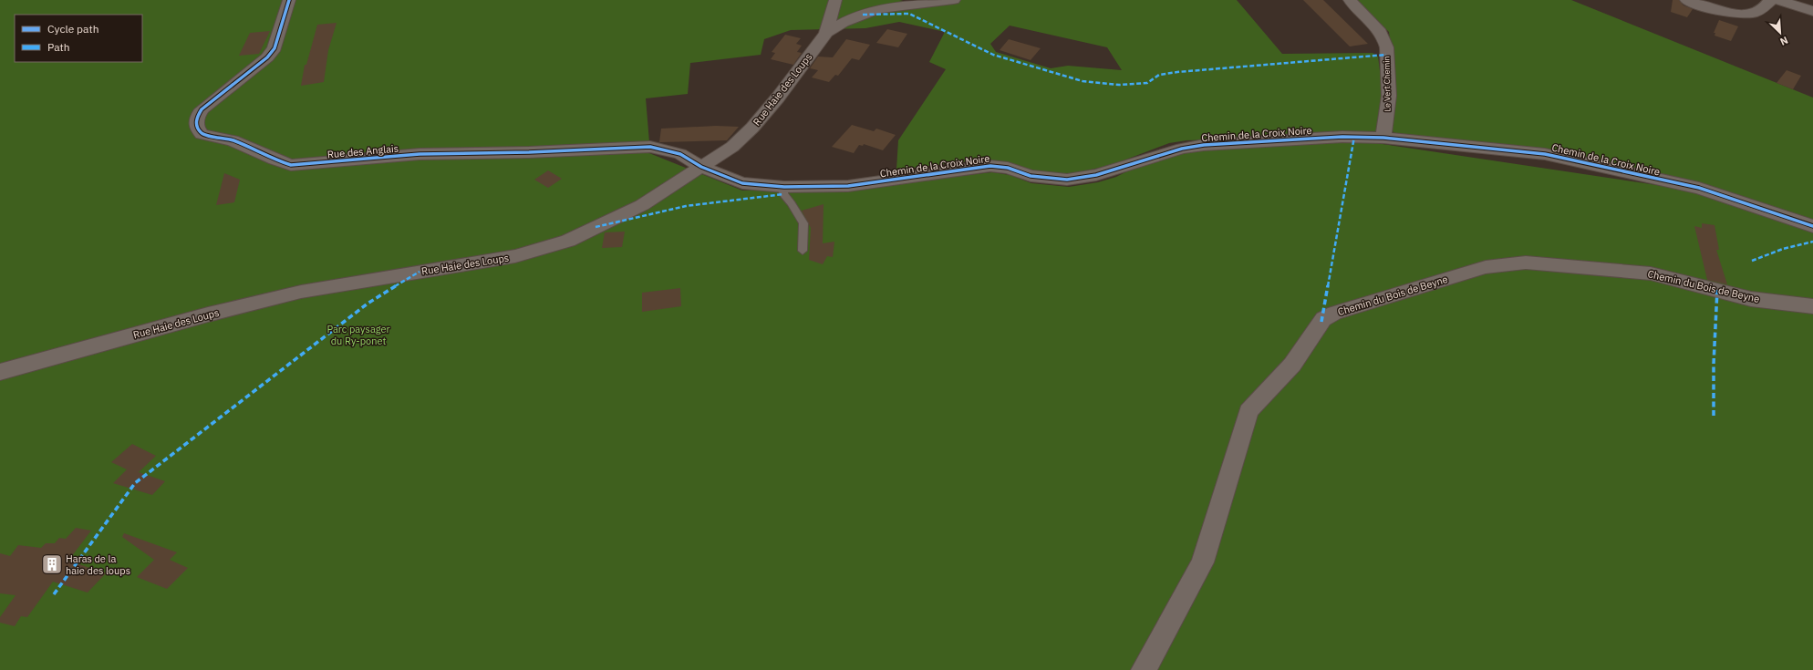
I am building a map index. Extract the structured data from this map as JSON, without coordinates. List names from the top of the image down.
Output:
{
  "streets": {
    "street": [
      "Le Vert Chemin",
      "Rue Haie des Loups",
      "Chemin de la Croix Noire",
      "Rue des Anglais",
      "Chemin du Bois de Beyne"
    ]
  },
  "crossings": [
    ["Le Vert Chemin", "Chemin de la Croix Noire"],
    ["Rue Haie des Loups", "Chemin de la Croix Noire"],
    ["Rue Haie des Loups", "Rue des Anglais"],
    ["Chemin de la Croix Noire", "Rue des Anglais"]
  ],
  "parks": ["Parc paysager du Ry-ponet"],
  "places": {
    "building": ["Haras de la haie des loups"]
  },
  "legend": ["Cycle path", "Path"],
  "north": "bottom right"
}
